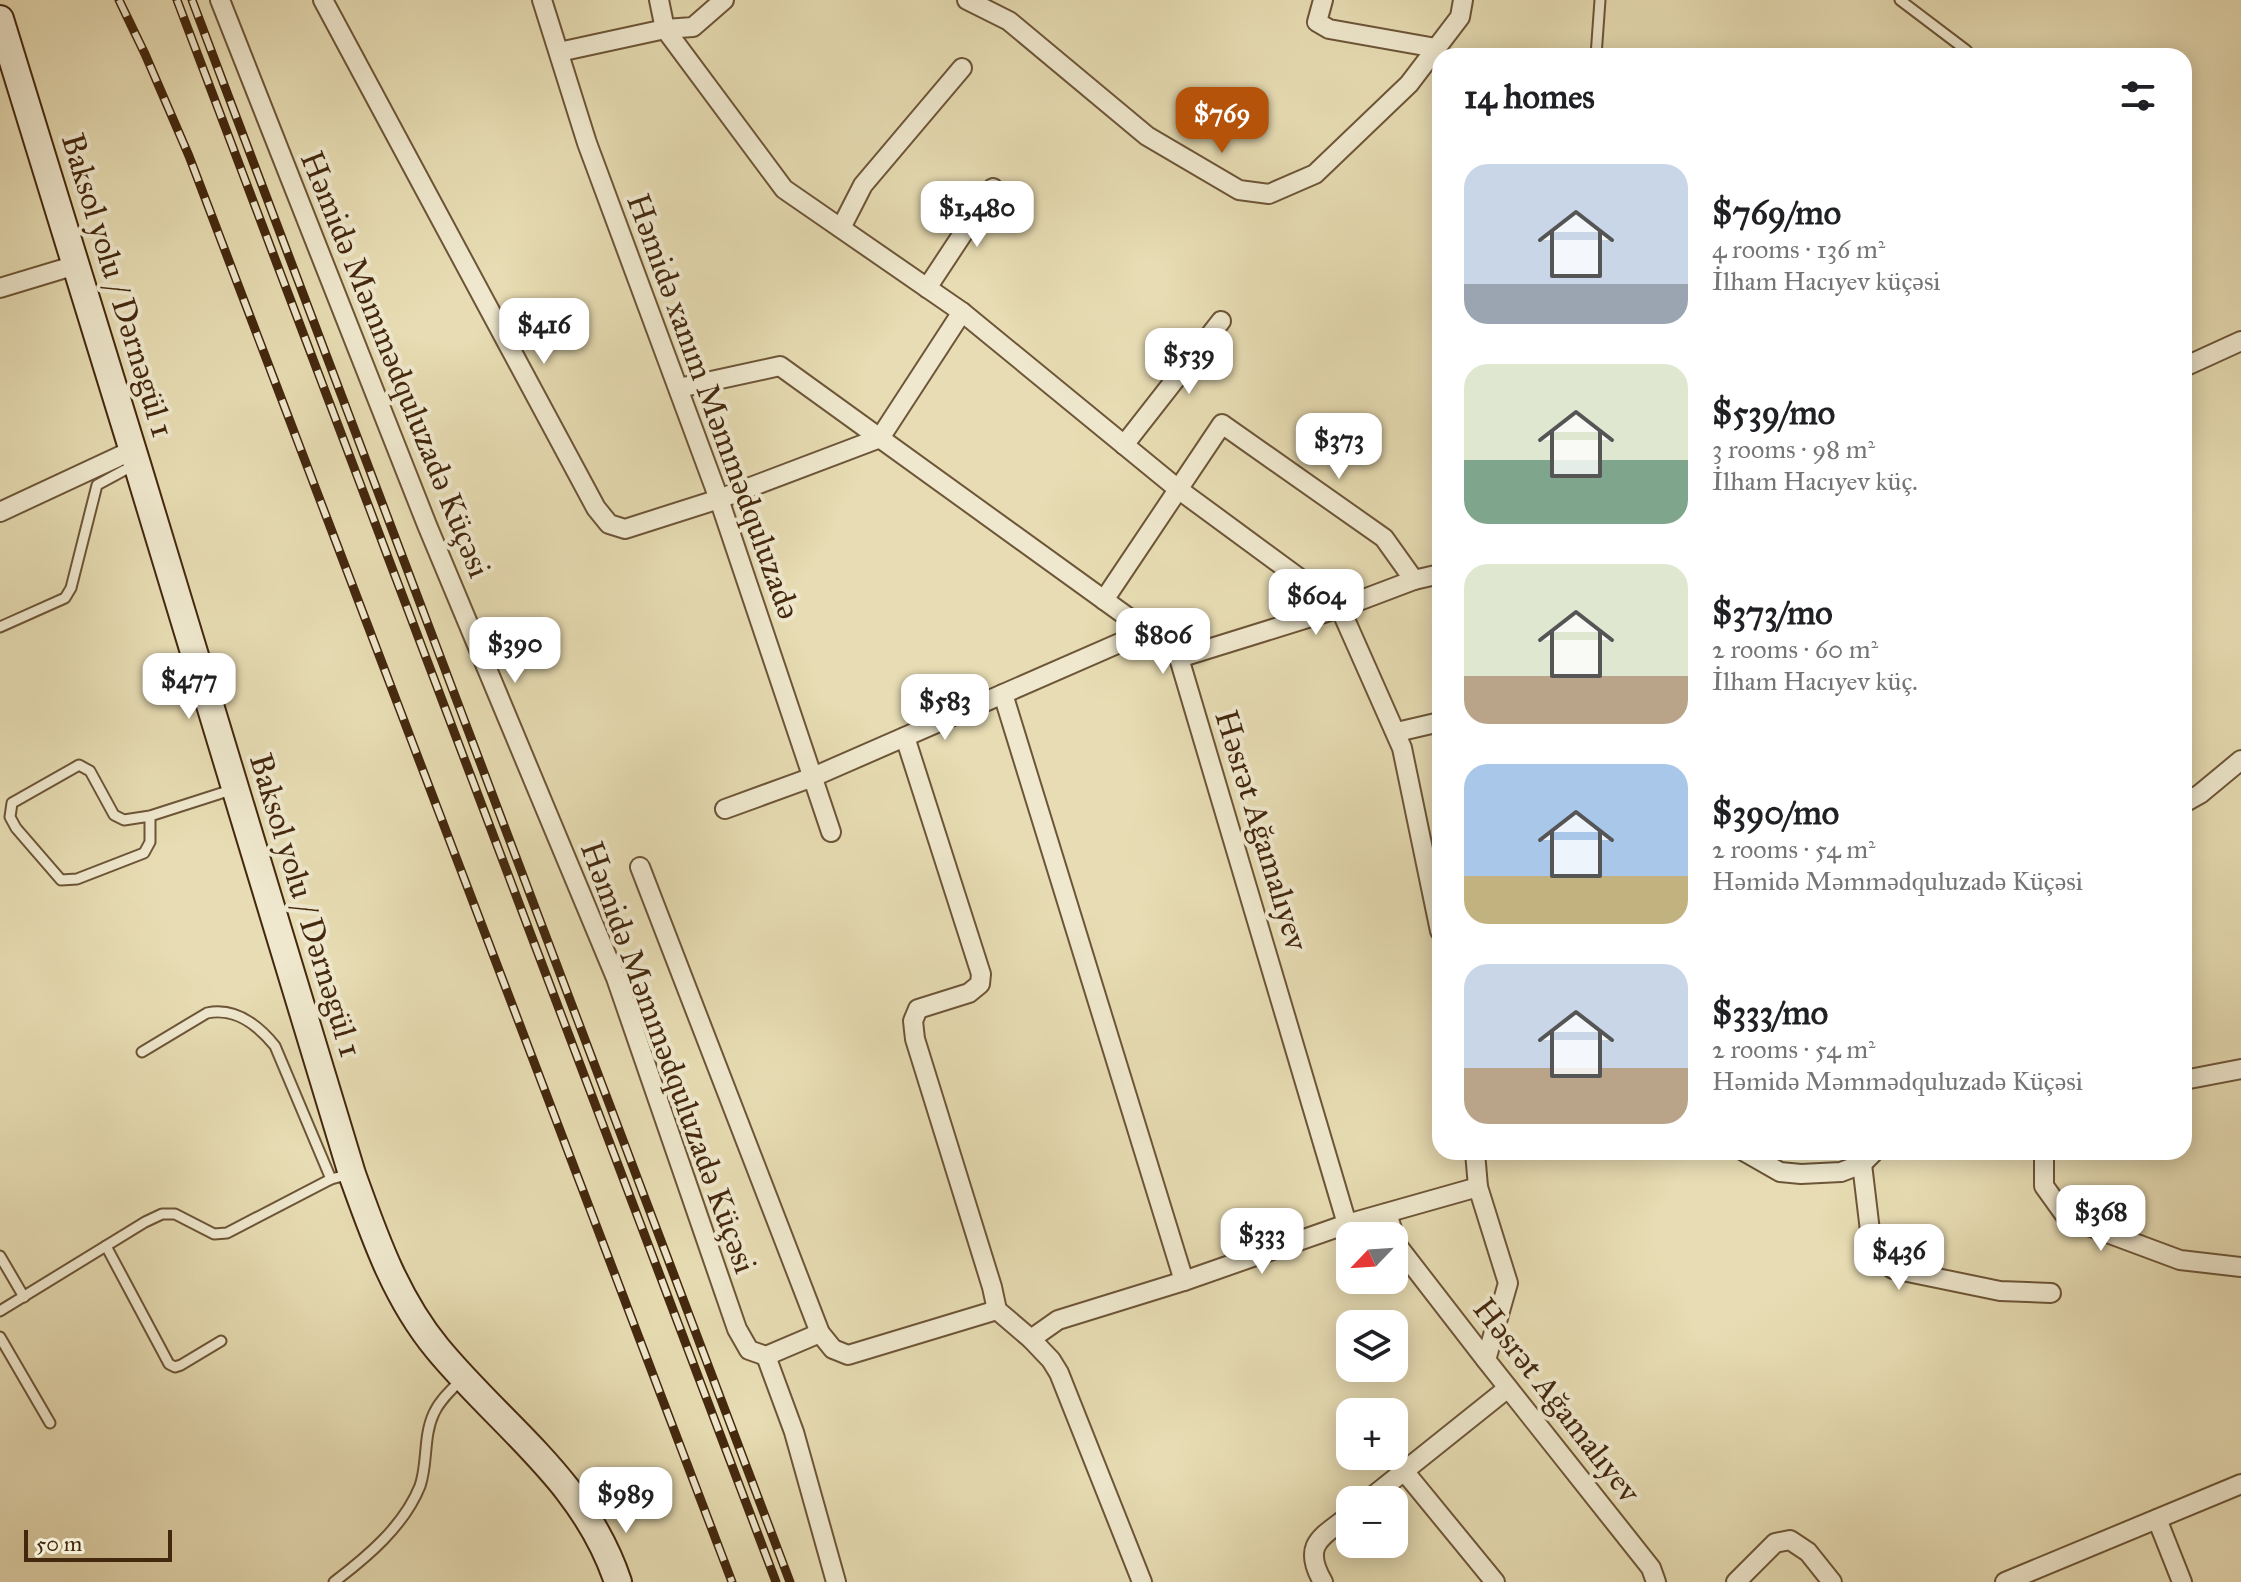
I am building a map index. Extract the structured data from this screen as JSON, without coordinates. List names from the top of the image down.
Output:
{
  "streets": {
    "main road": ["Baksol yolu / Dərnəgül 1"],
    "street": ["Həmidə Məmmədquluzadə Küçəsi", "Həmidə xanım Məmmədquluzadə", "Həsrət Ağamalıyev"]
  },
  "scale_bar": "50 m",
  "north": "bottom left",
  "page": {
    "heading": "14 homes",
    "price": [
      "$769",
      "$1,480",
      "$416",
      "$539",
      "$373",
      "$604",
      "$806",
      "$390",
      "$477",
      "$583",
      "$368",
      "$333",
      "$436",
      "$989"
    ],
    "list": [
      {
        "name": "$769/mo",
        "note": "4 rooms · 136 m² · İlham Hacıyev küçəsi"
      },
      {
        "name": "$539/mo",
        "note": "3 rooms · 98 m² · İlham Hacıyev küç."
      },
      {
        "name": "$373/mo",
        "note": "2 rooms · 60 m² · İlham Hacıyev küç."
      },
      {
        "name": "$390/mo",
        "note": "2 rooms · 54 m² · Həmidə Məmmədquluzadə Küçəsi"
      },
      {
        "name": "$333/mo",
        "note": "2 rooms · 54 m² · Həmidə Məmmədquluzadə Küçəsi"
      }
    ],
    "map_buttons": ["+", "−"],
    "scale": "50 m"
  }
}
